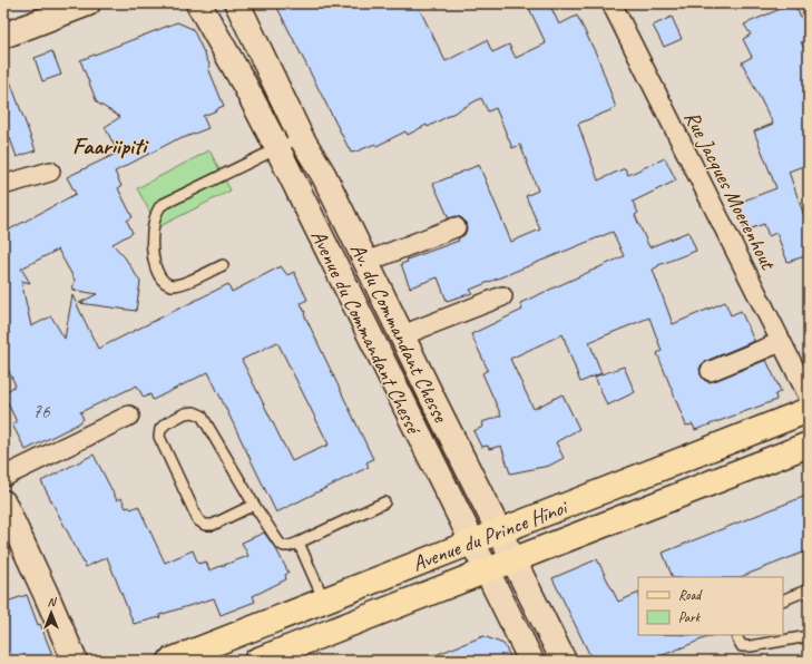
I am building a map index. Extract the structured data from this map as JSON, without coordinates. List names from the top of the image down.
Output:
{
  "streets": {
    "main road": ["Avenue du Commandant Chessé", "Av. du Commandant Chesse", "Avenue du Prince Hīnoi"],
    "street": ["Rue Jacques Moerenhout"]
  },
  "crossings": [
    ["Avenue du Commandant Chessé", "Avenue du Prince Hīnoi"],
    ["Av. du Commandant Chesse", "Avenue du Prince Hīnoi"]
  ],
  "districts": ["Faariipiti"],
  "house_numbers": ["76"],
  "legend": ["Road", "Park"],
  "north": "top"
}
